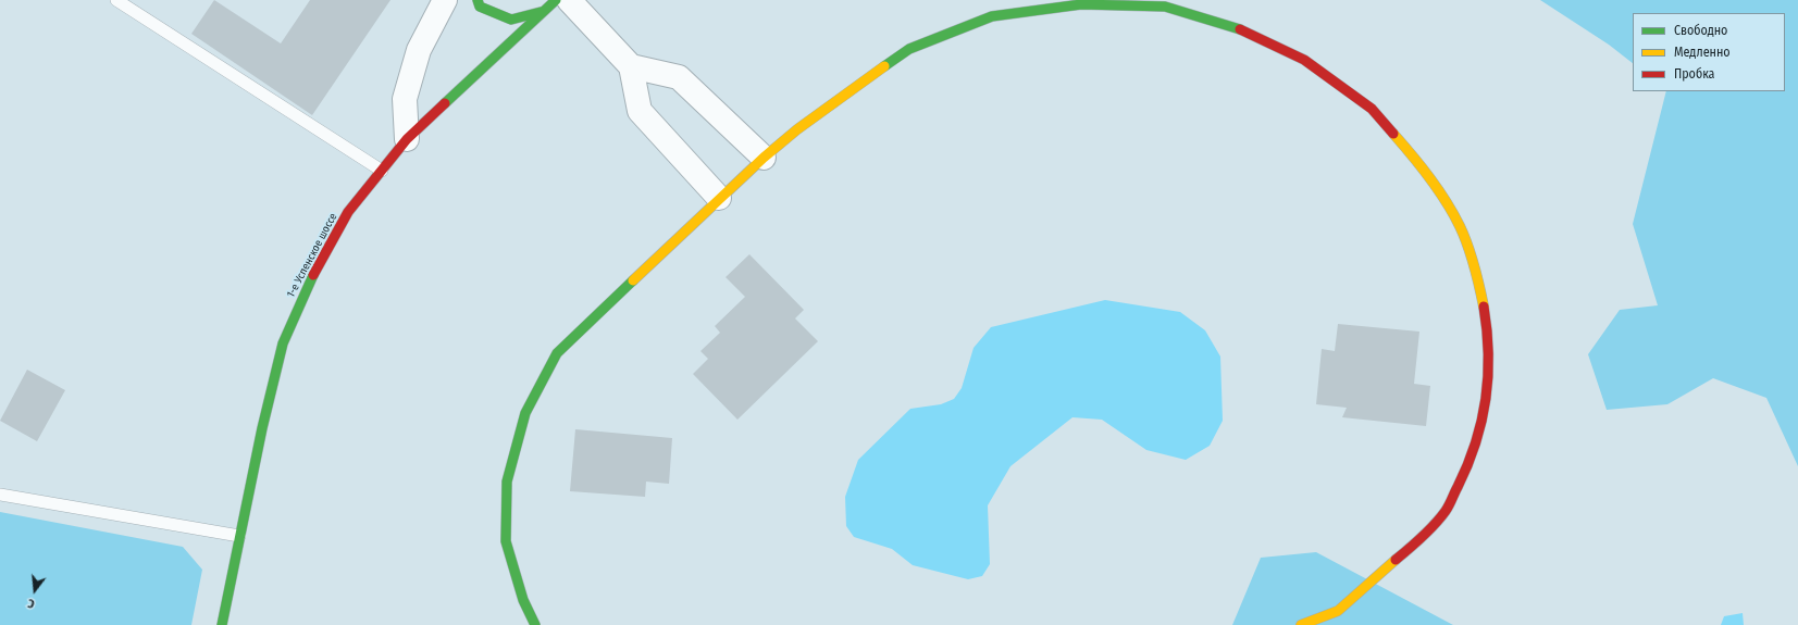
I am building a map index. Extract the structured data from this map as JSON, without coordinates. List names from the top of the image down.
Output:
{
  "streets": {
    "street": ["1-е Успенское шоссе"]
  },
  "legend": ["Свободно", "Медленно", "Пробка"],
  "north": "bottom"
}
